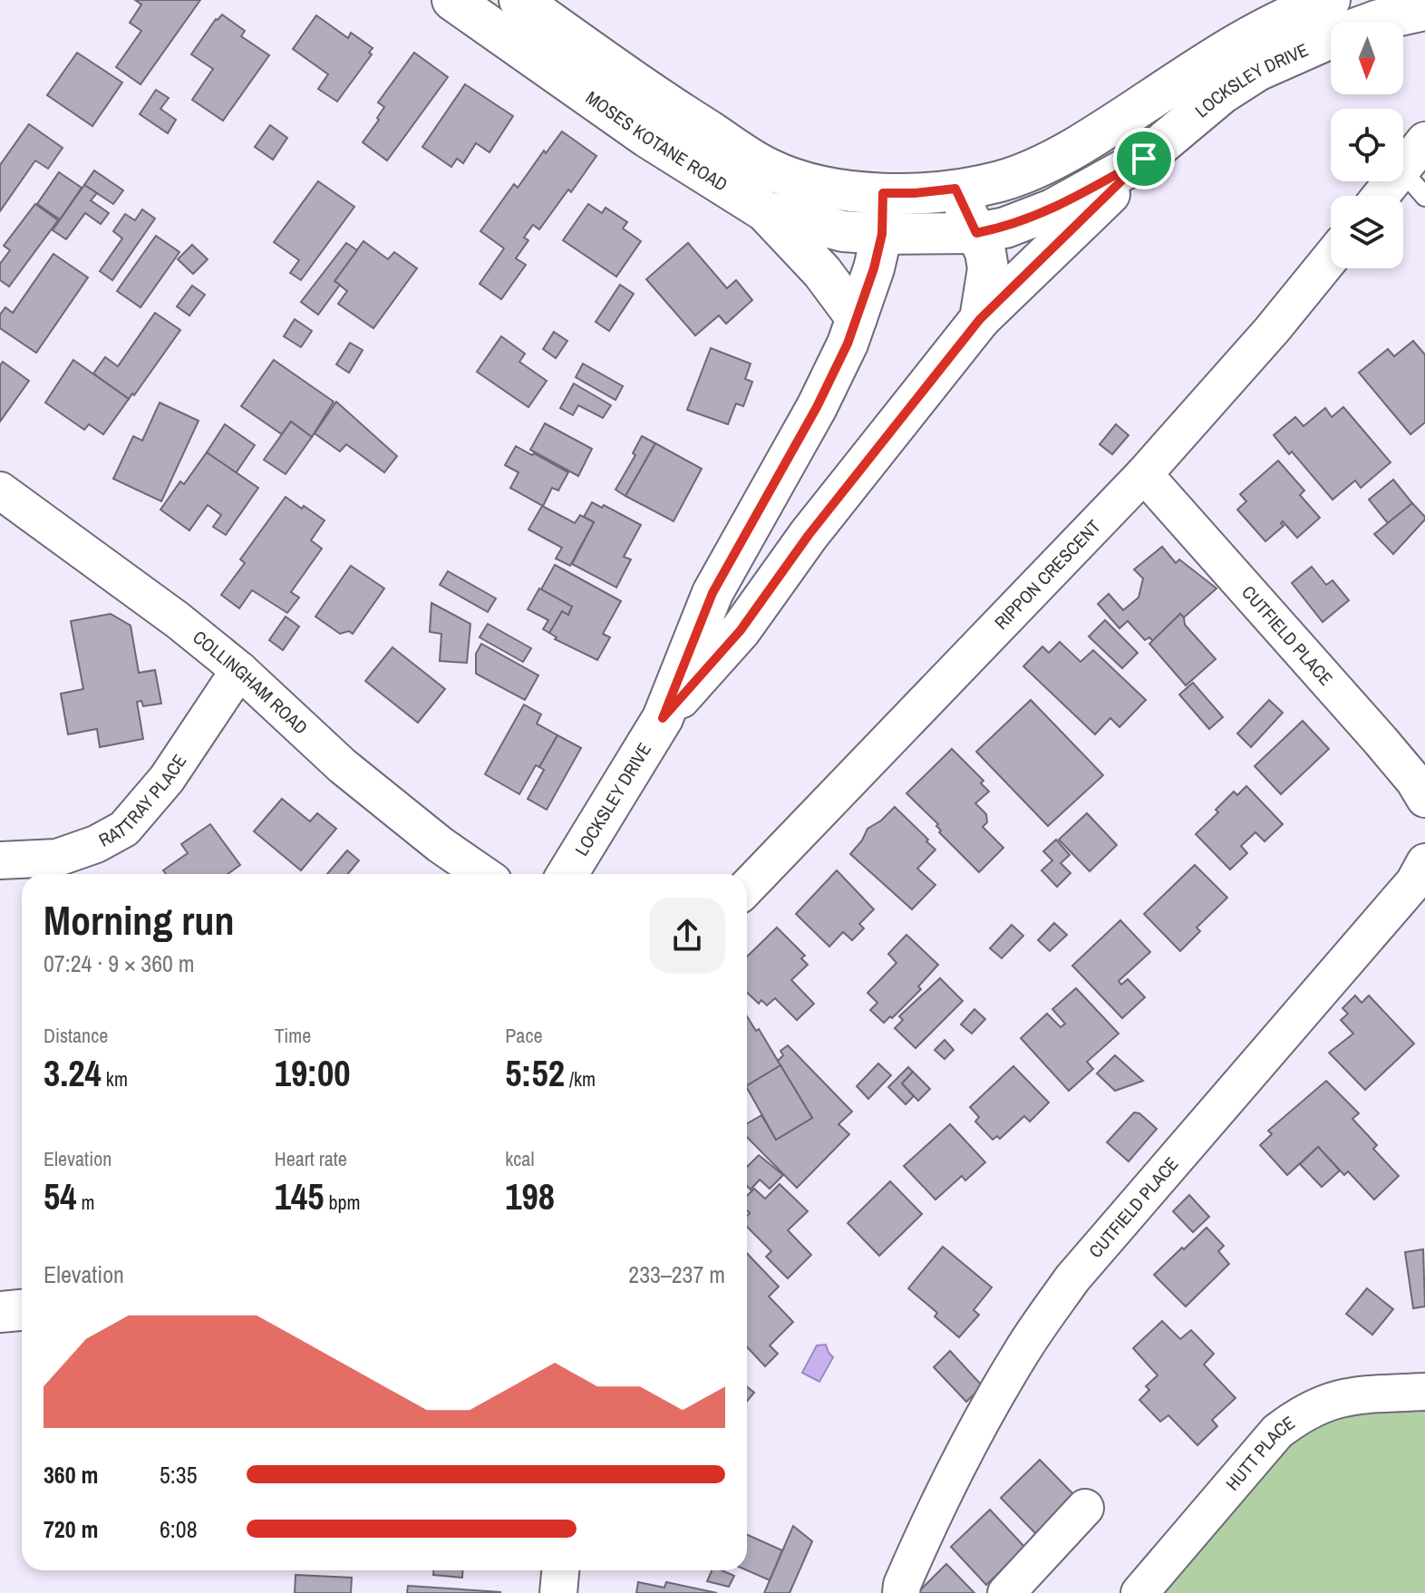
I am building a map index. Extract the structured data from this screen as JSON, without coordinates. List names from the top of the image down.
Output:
{
  "streets": {
    "street": [
      "LOCKSLEY DRIVE",
      "MOSES KOTANE ROAD",
      "RIPPON CRESCENT",
      "CUTFIELD PLACE",
      "COLLINGHAM ROAD",
      "RATTRAY PLACE",
      "HUTT PLACE"
    ]
  },
  "crossings": [
    ["LOCKSLEY DRIVE", "MOSES KOTANE ROAD"],
    ["RIPPON CRESCENT", "CUTFIELD PLACE"],
    ["COLLINGHAM ROAD", "RATTRAY PLACE"]
  ],
  "north": "bottom",
  "page": {
    "heading": ["Morning run", "07:24 · 9 × 360 m"],
    "stats": [
      ["Distance", "3.24 km"],
      ["Time", "19:00"],
      ["Pace", "5:52 /km"],
      ["Elevation", "54 m"],
      ["Heart rate", "145 bpm"],
      ["kcal", "198"]
    ],
    "chart": ["Elevation", "233–237 m"],
    "list": [
      {
        "name": "360 m",
        "note": "5:35"
      },
      {
        "name": "720 m",
        "note": "6:08"
      }
    ]
  }
}
